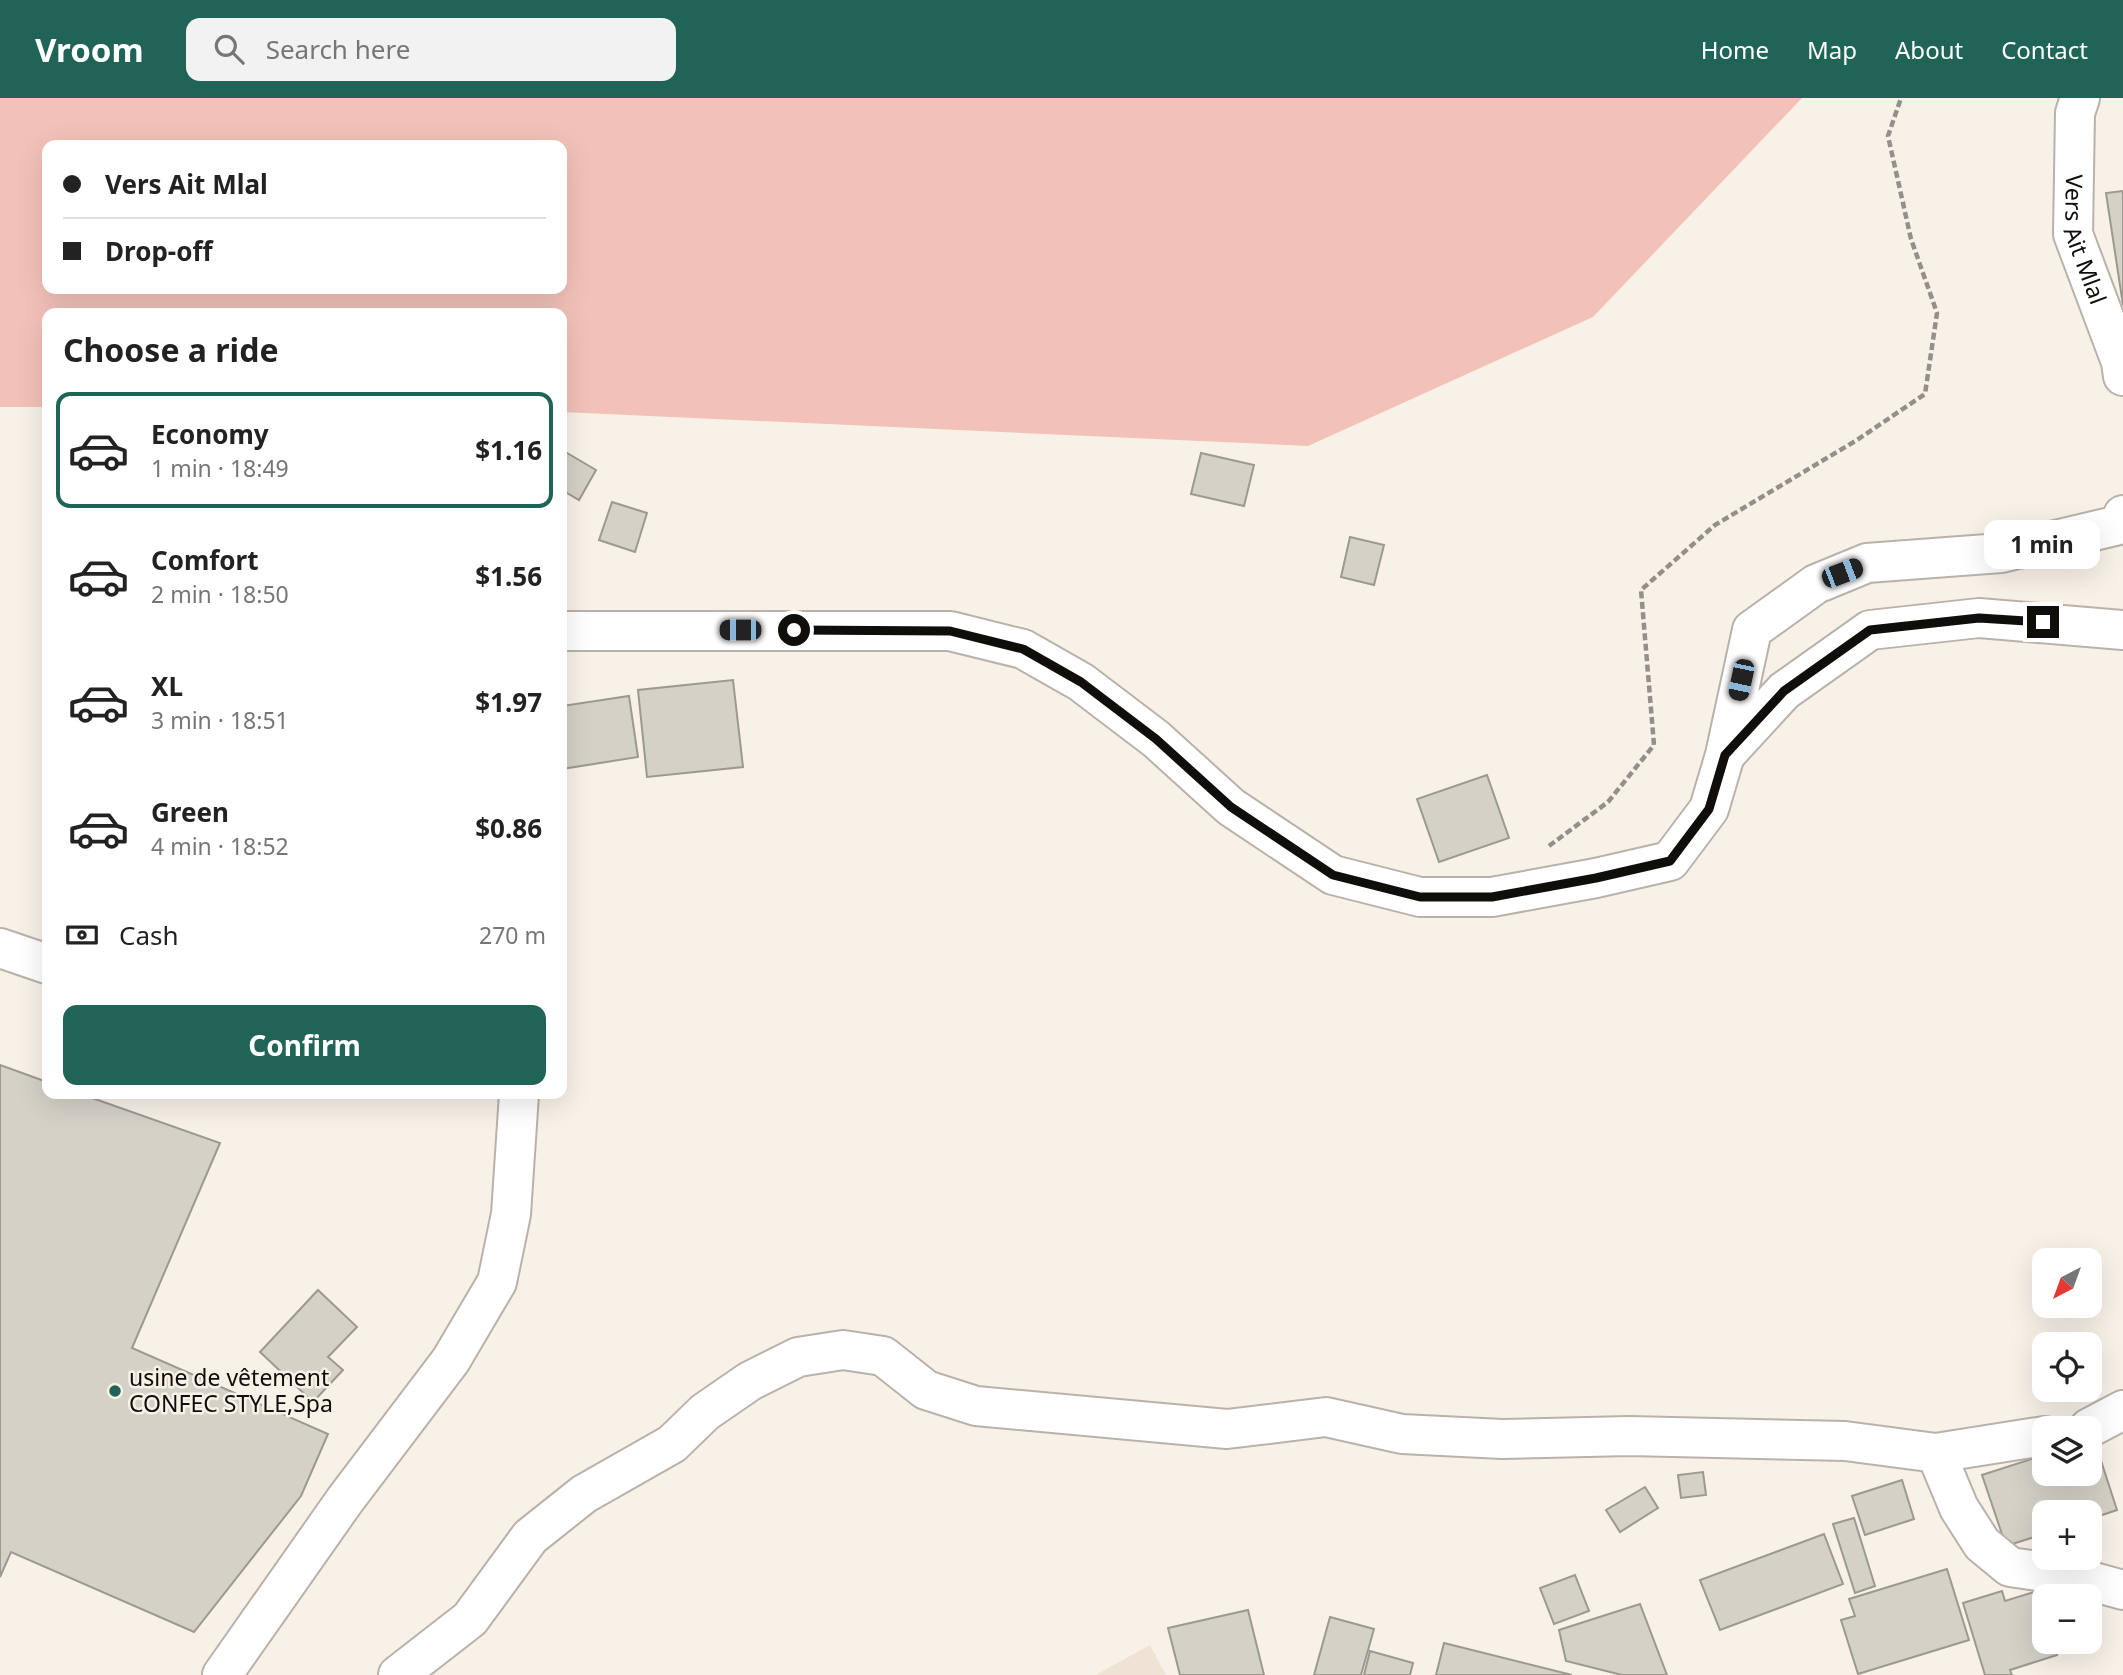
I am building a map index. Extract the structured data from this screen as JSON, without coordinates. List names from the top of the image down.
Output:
{
  "streets": {
    "street": ["Vers Ait Mlal"]
  },
  "places": ["usine de vêtement CONFEC STYLE,Spa"],
  "north": "bottom left",
  "page": {
    "header": "Vroom",
    "search": "Search here",
    "nav": [
      "Home",
      "Map",
      "About",
      "Contact"
    ],
    "banner": ["Vers Ait Mlal", "Drop-off"],
    "heading": "Choose a ride",
    "list": [
      {
        "name": "Economy",
        "note": "1 min · 18:49",
        "value": "$1.16"
      },
      {
        "name": "Comfort",
        "note": "2 min · 18:50",
        "value": "$1.56"
      },
      {
        "name": "XL",
        "note": "3 min · 18:51",
        "value": "$1.97"
      },
      {
        "name": "Green",
        "note": "4 min · 18:52",
        "value": "$0.86"
      }
    ],
    "bubble": "1 min",
    "pay": ["Cash", "270 m"],
    "buttons": "Confirm",
    "map_buttons": ["+", "−"]
  }
}
